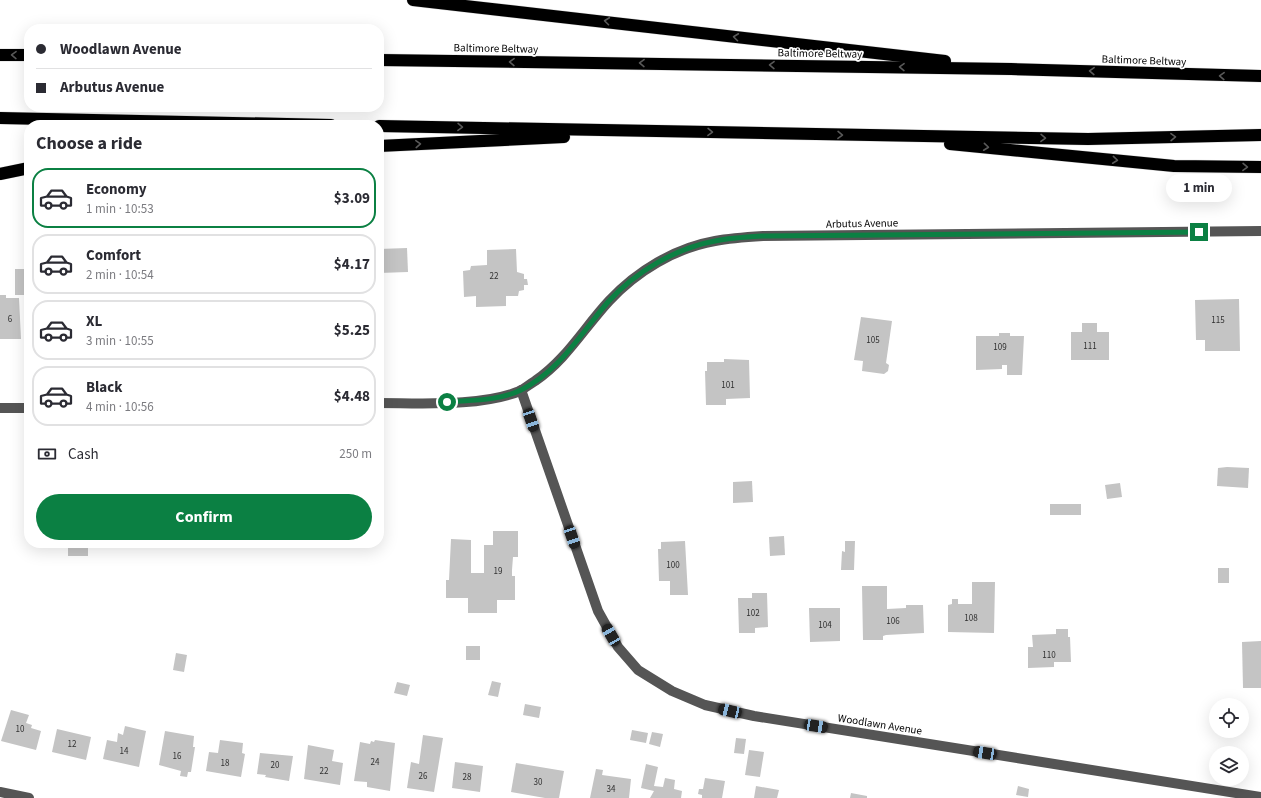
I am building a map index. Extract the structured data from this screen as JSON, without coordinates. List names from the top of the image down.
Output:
{
  "streets": {
    "highway": ["Baltimore Beltway"],
    "street": ["Arbutus Avenue", "Woodlawn Avenue"]
  },
  "crossings": [
    ["Arbutus Avenue", "Woodlawn Avenue"]
  ],
  "house_numbers": [
    "22",
    "6",
    "115",
    "105",
    "111",
    "109",
    "101",
    "100",
    "19",
    "102",
    "108",
    "106",
    "104",
    "110",
    "10",
    "12",
    "14",
    "16",
    "24",
    "18",
    "20",
    "22",
    "26",
    "28",
    "30",
    "34"
  ],
  "page": {
    "banner": ["Woodlawn Avenue", "Arbutus Avenue"],
    "heading": "Choose a ride",
    "list": [
      {
        "name": "Economy",
        "note": "1 min · 10:53",
        "value": "$3.09"
      },
      {
        "name": "Comfort",
        "note": "2 min · 10:54",
        "value": "$4.17"
      },
      {
        "name": "XL",
        "note": "3 min · 10:55",
        "value": "$5.25"
      },
      {
        "name": "Black",
        "note": "4 min · 10:56",
        "value": "$4.48"
      }
    ],
    "bubble": "1 min",
    "pay": ["Cash", "250 m"],
    "buttons": "Confirm"
  }
}
